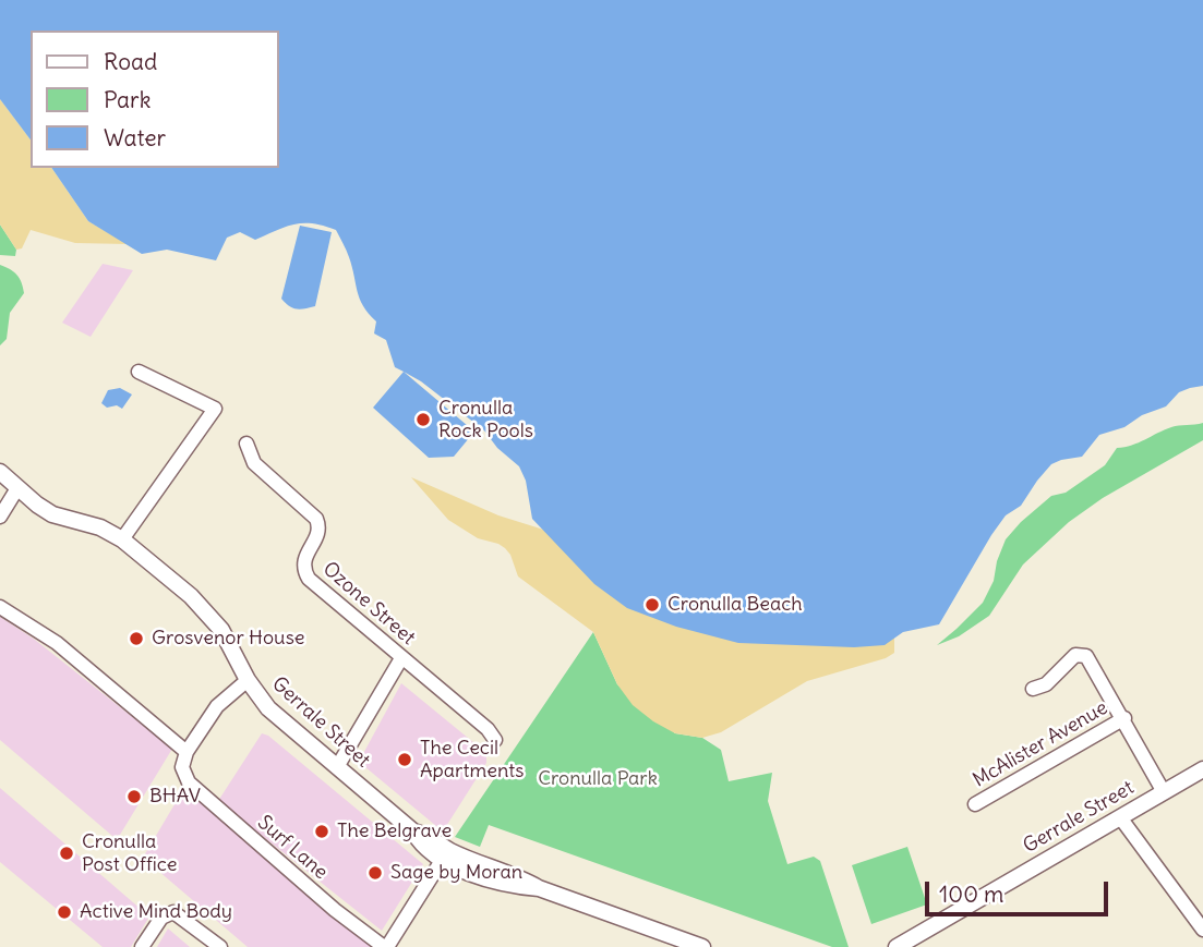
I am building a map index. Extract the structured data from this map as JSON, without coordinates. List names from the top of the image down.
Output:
{
  "streets": {
    "street": [
      "Ozone Street",
      "Gerrale Street",
      "McAlister Avenue",
      "Surf Lane"
    ]
  },
  "parks": ["Cronulla Park"],
  "places": [
    "Cronulla Rock Pools",
    "Cronulla Beach",
    "Grosvenor House",
    "The Cecil Apartments",
    "BHAV",
    "The Belgrave",
    "Cronulla Post Office",
    "Sage by Moran",
    "Active Mind Body"
  ],
  "legend": ["Road", "Park", "Water"],
  "scale_bar": "100 m"
}
